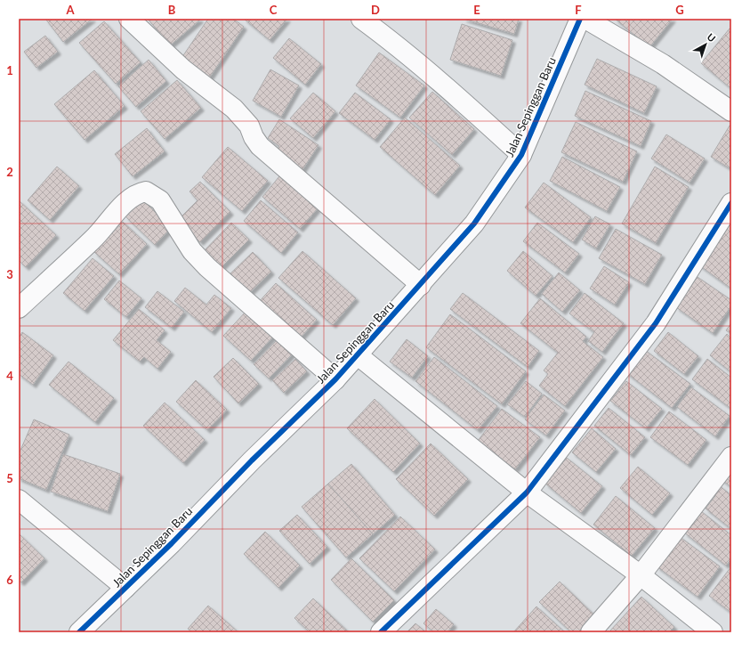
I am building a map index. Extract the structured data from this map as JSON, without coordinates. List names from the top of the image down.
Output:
{
  "streets": {
    "street": ["Jalan Sepinggan Baru"]
  },
  "north": "top right",
  "grid": {
    "columns": [
      "A",
      "B",
      "C",
      "D",
      "E",
      "F",
      "G"
    ],
    "rows": [
      "1",
      "2",
      "3",
      "4",
      "5",
      "6"
    ]
  }
}
